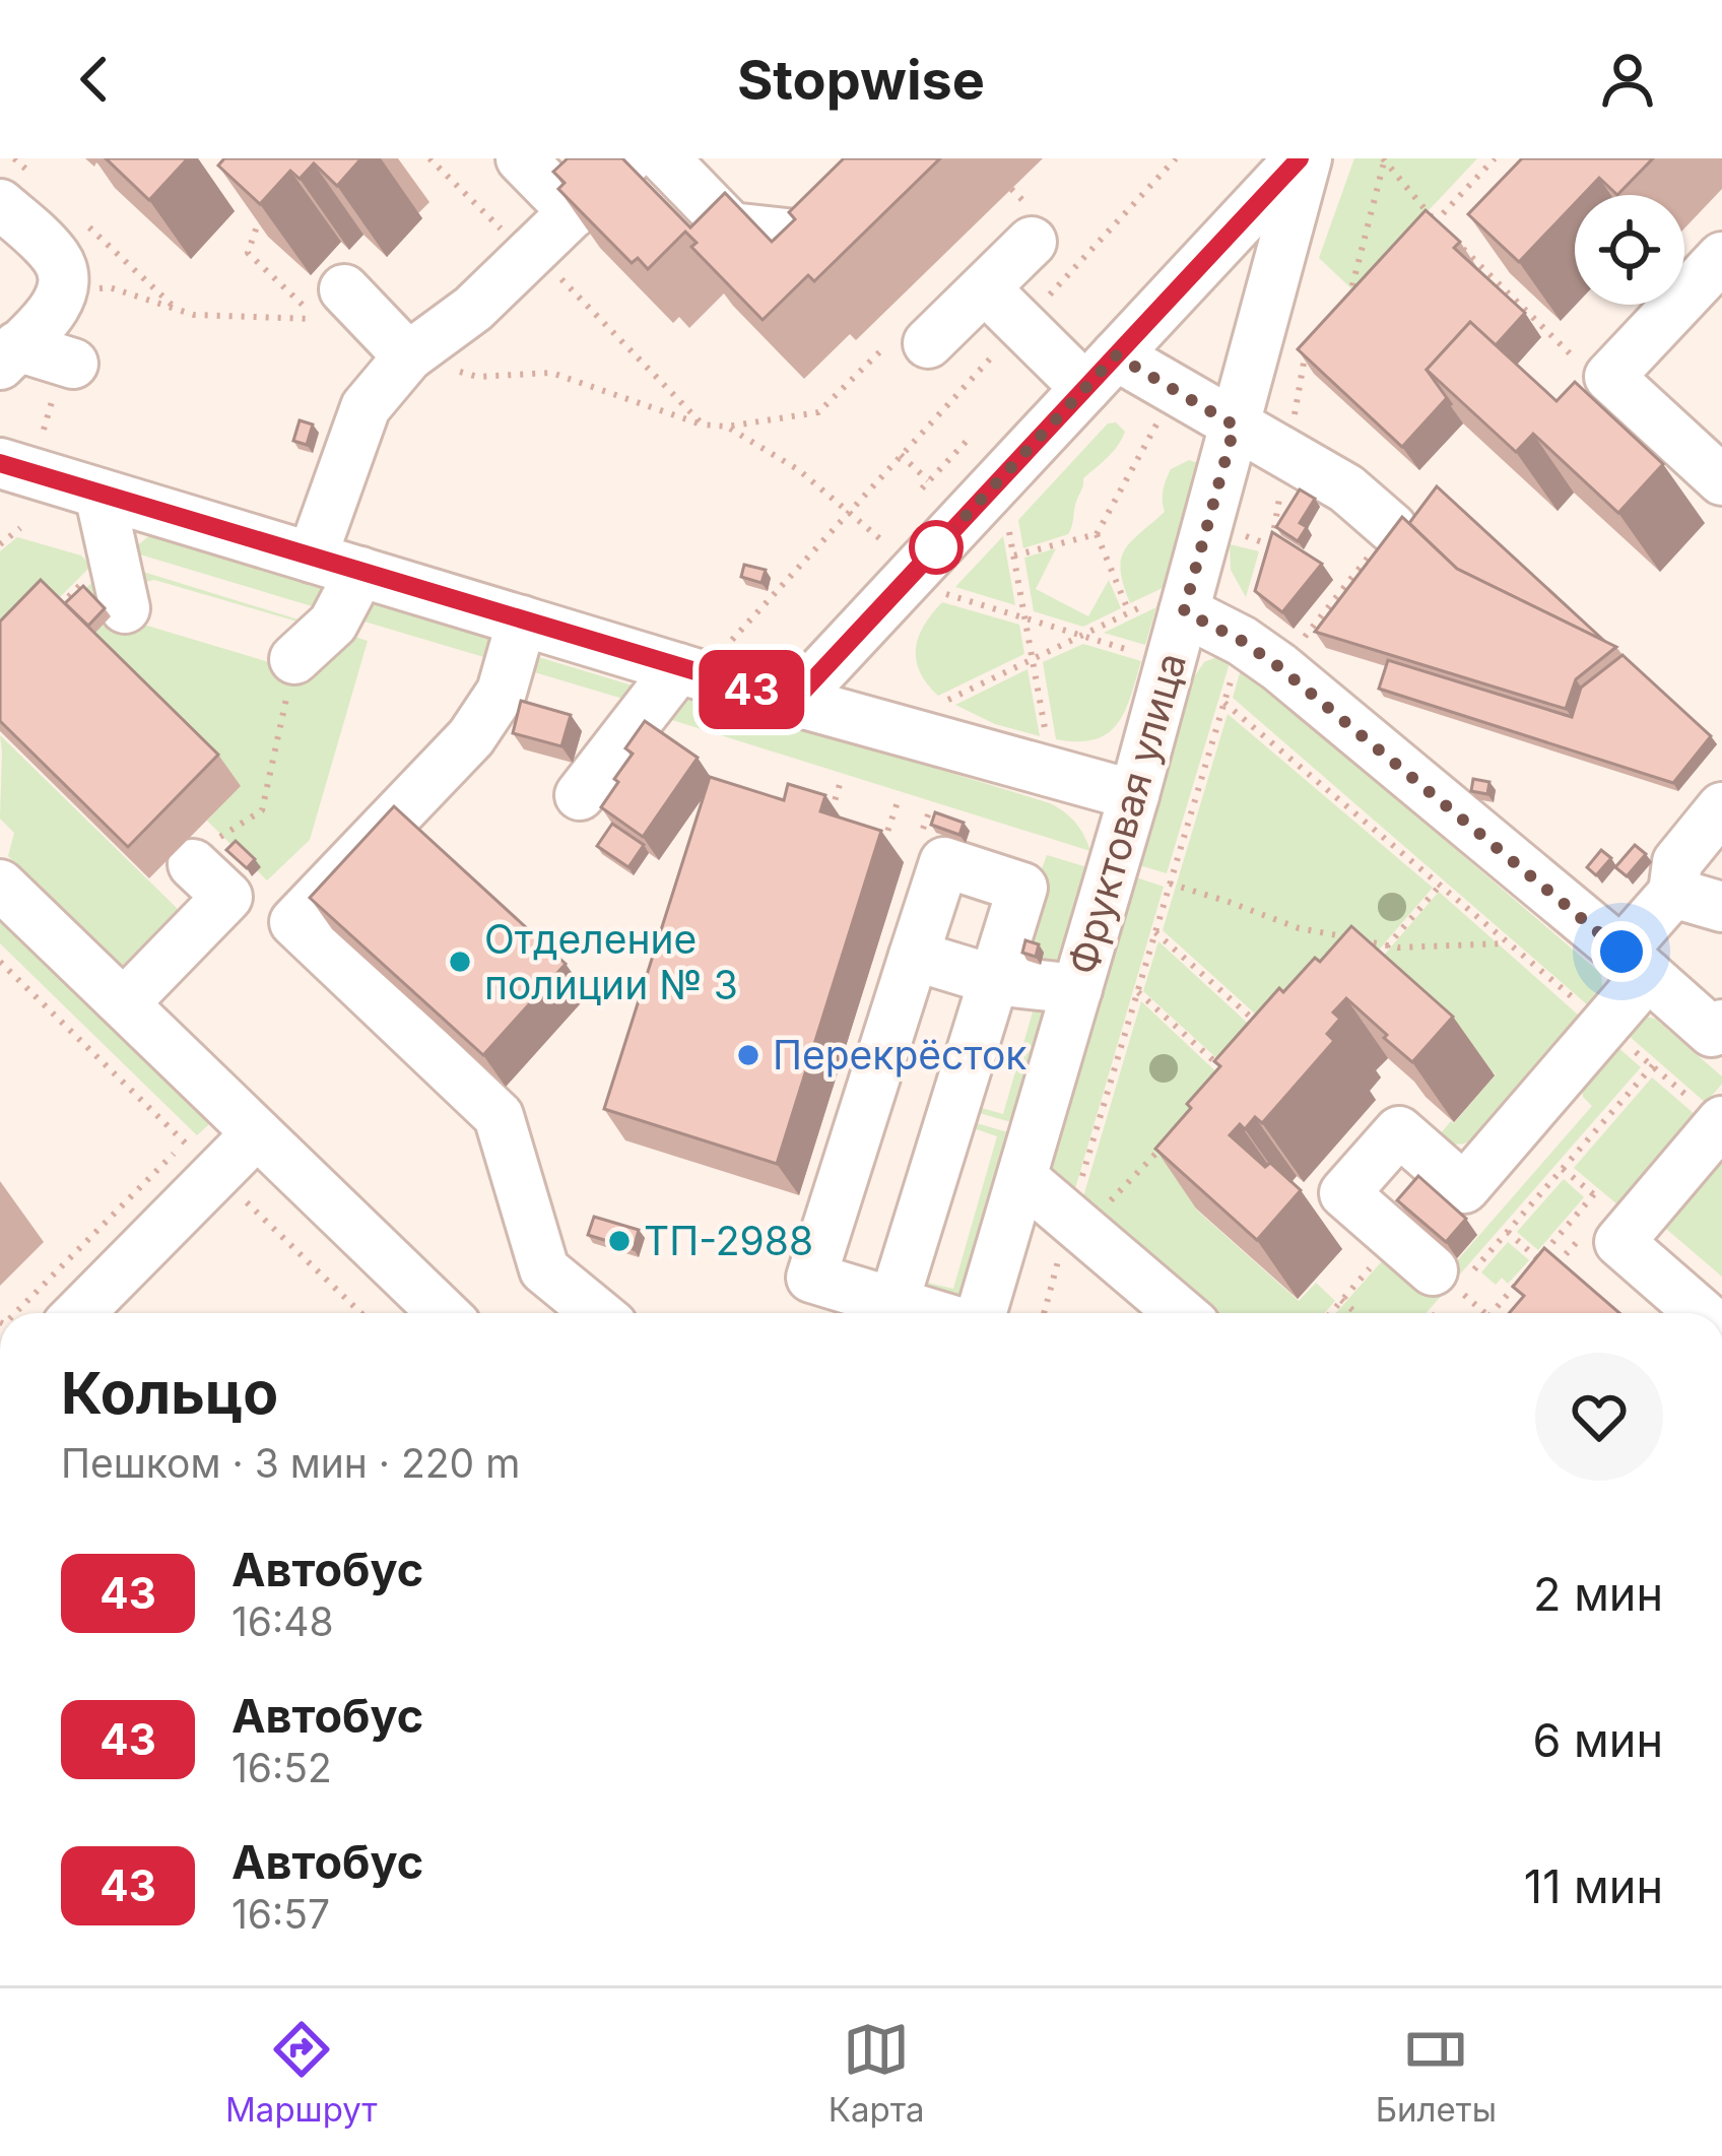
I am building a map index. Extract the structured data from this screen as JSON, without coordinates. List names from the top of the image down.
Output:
{
  "streets": {
    "street": ["Фруктовая улица"]
  },
  "places": ["Отделение полиции № 3", "Перекрёсток", "ТП-2988"],
  "lines": ["bus line 43"],
  "page": {
    "header": "Stopwise",
    "on_map": "43",
    "heading": ["Кольцо", "Пешком · 3 мин · 220 m"],
    "list": [
      {
        "mark": "43",
        "name": "Автобус",
        "note": "16:48",
        "value": "2 мин"
      },
      {
        "mark": "43",
        "name": "Автобус",
        "note": "16:52",
        "value": "6 мин"
      },
      {
        "mark": "43",
        "name": "Автобус",
        "note": "16:57",
        "value": "11 мин"
      }
    ],
    "tabs": ["Маршрут", "Карта", "Билеты"]
  }
}
